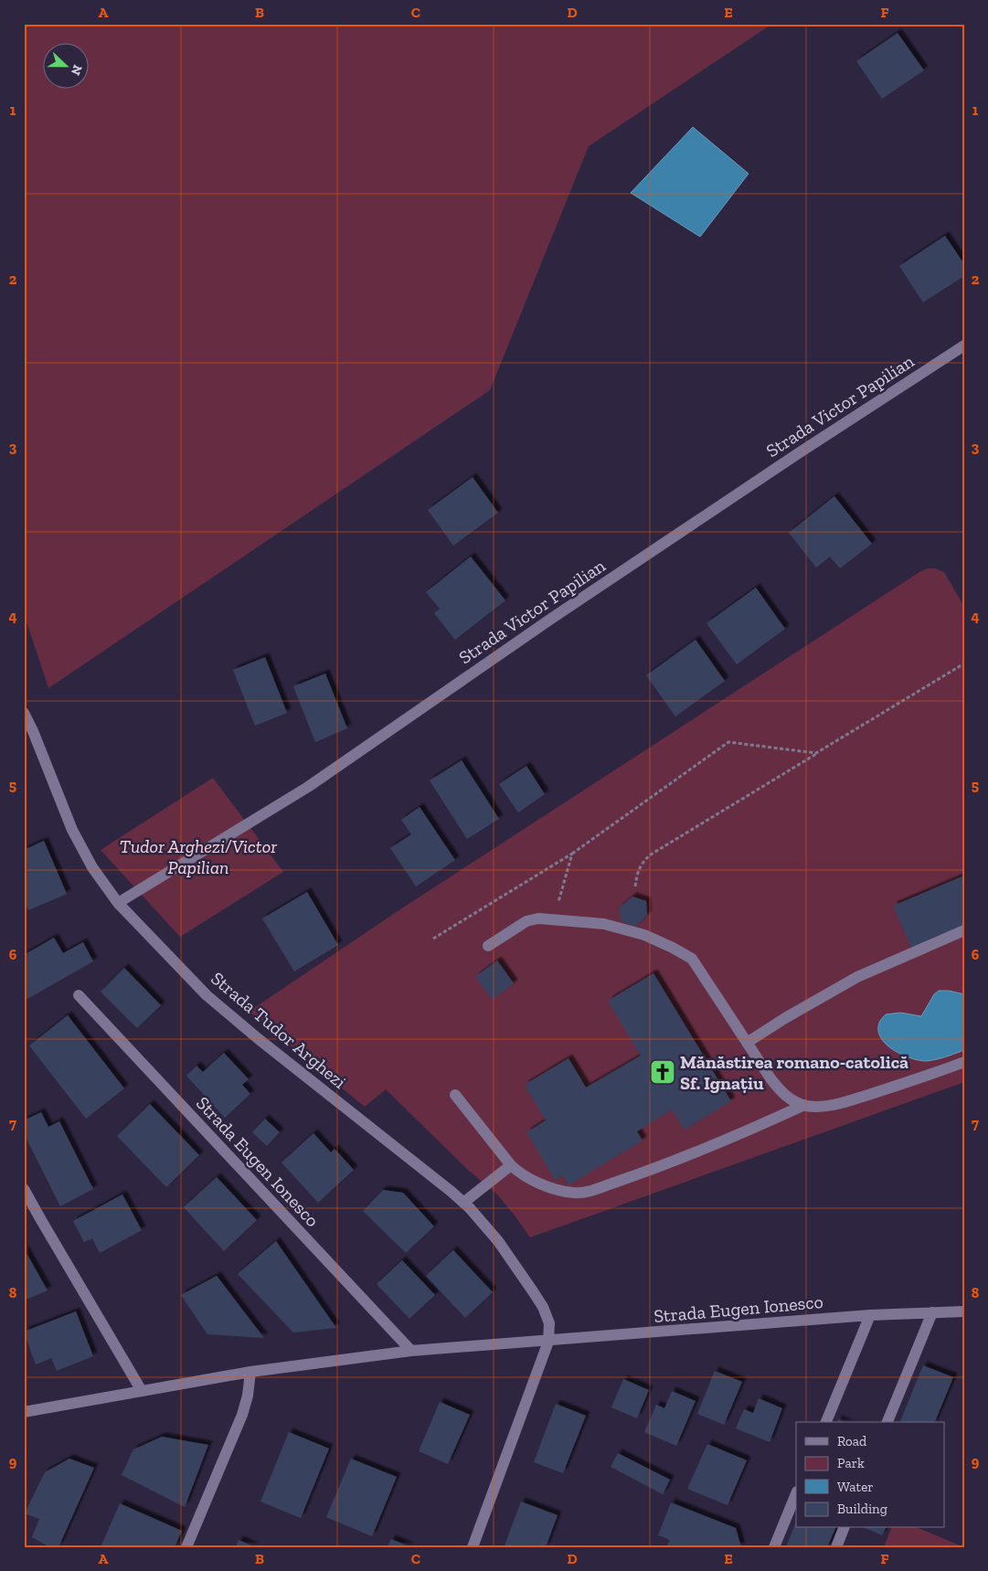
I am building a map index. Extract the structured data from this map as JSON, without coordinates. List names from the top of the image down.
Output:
{
  "streets": {
    "street": ["Strada Victor Papilian", "Strada Tudor Arghezi", "Strada Eugen Ionesco"]
  },
  "crossings": [
    ["Strada Victor Papilian", "Strada Tudor Arghezi"],
    ["Strada Tudor Arghezi", "Strada Eugen Ionesco"]
  ],
  "parks": ["Tudor Arghezi/Victor Papilian"],
  "places": {
    "church": ["Mănăstirea romano-catolică Sf. Ignațiu"]
  },
  "legend": [
    "Road",
    "Park",
    "Water",
    "Building"
  ],
  "north": "right",
  "grid": {
    "columns": [
      "A",
      "B",
      "C",
      "D",
      "E",
      "F"
    ],
    "rows": [
      "1",
      "2",
      "3",
      "4",
      "5",
      "6",
      "7",
      "8",
      "9"
    ]
  }
}
